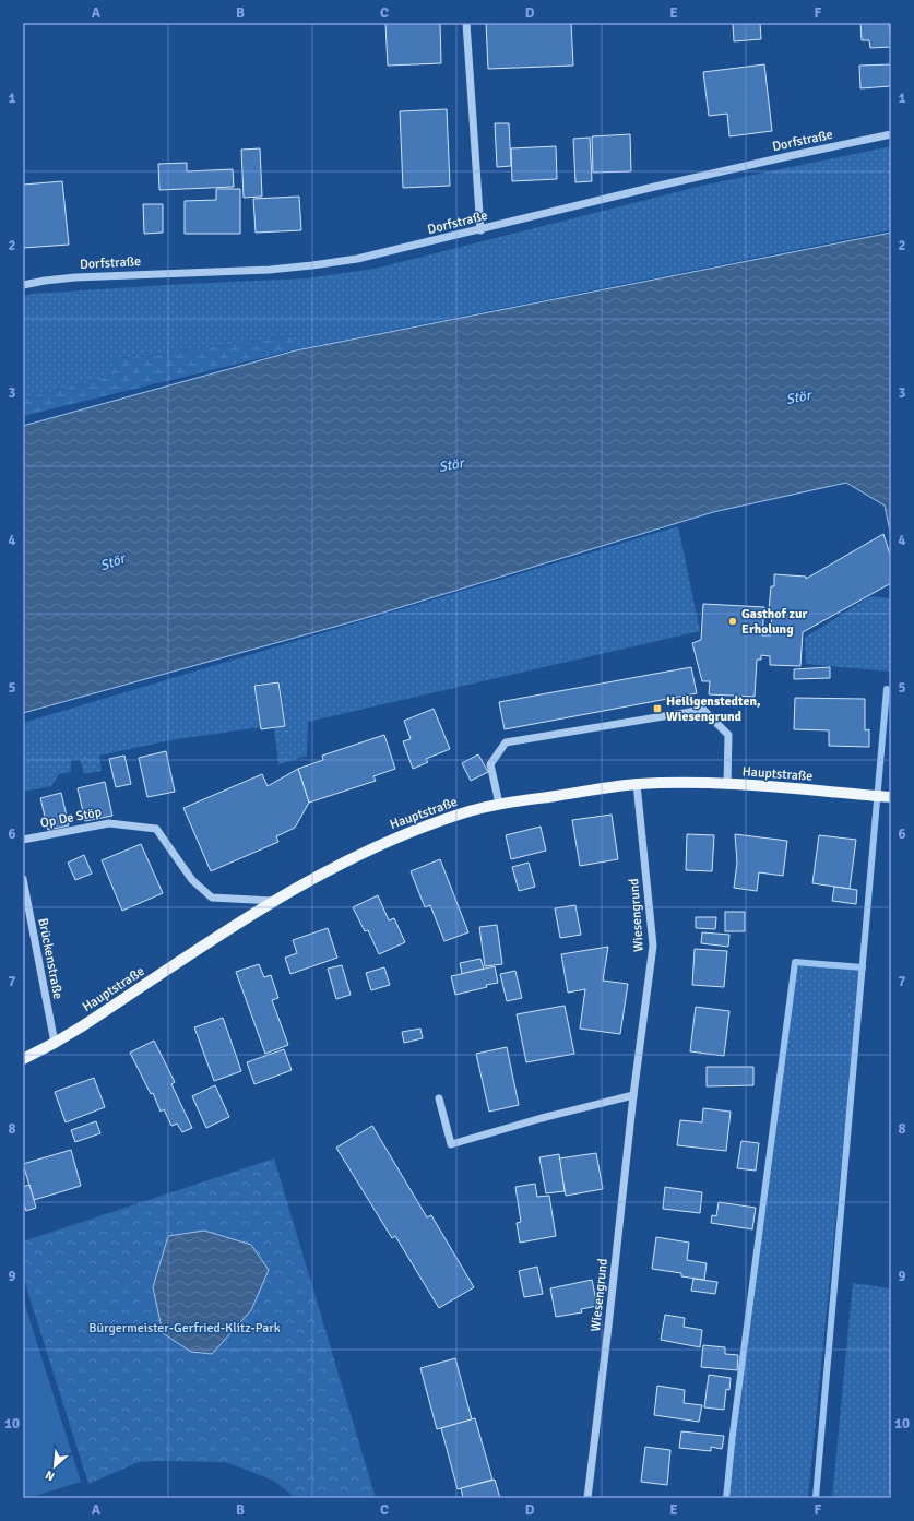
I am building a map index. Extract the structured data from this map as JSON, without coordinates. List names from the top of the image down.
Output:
{
  "streets": {
    "main road": ["Hauptstraße"],
    "street": [
      "Dorfstraße",
      "Op De Stöp",
      "Wiesengrund",
      "Brückenstraße"
    ]
  },
  "crossings": [
    ["Hauptstraße", "Op De Stöp"],
    ["Hauptstraße", "Wiesengrund"],
    ["Hauptstraße", "Brückenstraße"]
  ],
  "water": ["Stör"],
  "parks": ["Bürgermeister-Gerfried-Klitz-Park"],
  "places": {
    "other": ["Gasthof zur Erholung"],
    "transit": ["Heiligenstedten, Wiesengrund"]
  },
  "north": "bottom left",
  "grid": {
    "columns": [
      "A",
      "B",
      "C",
      "D",
      "E",
      "F"
    ],
    "rows": [
      "1",
      "2",
      "3",
      "4",
      "5",
      "6",
      "7",
      "8",
      "9",
      "10"
    ]
  }
}
